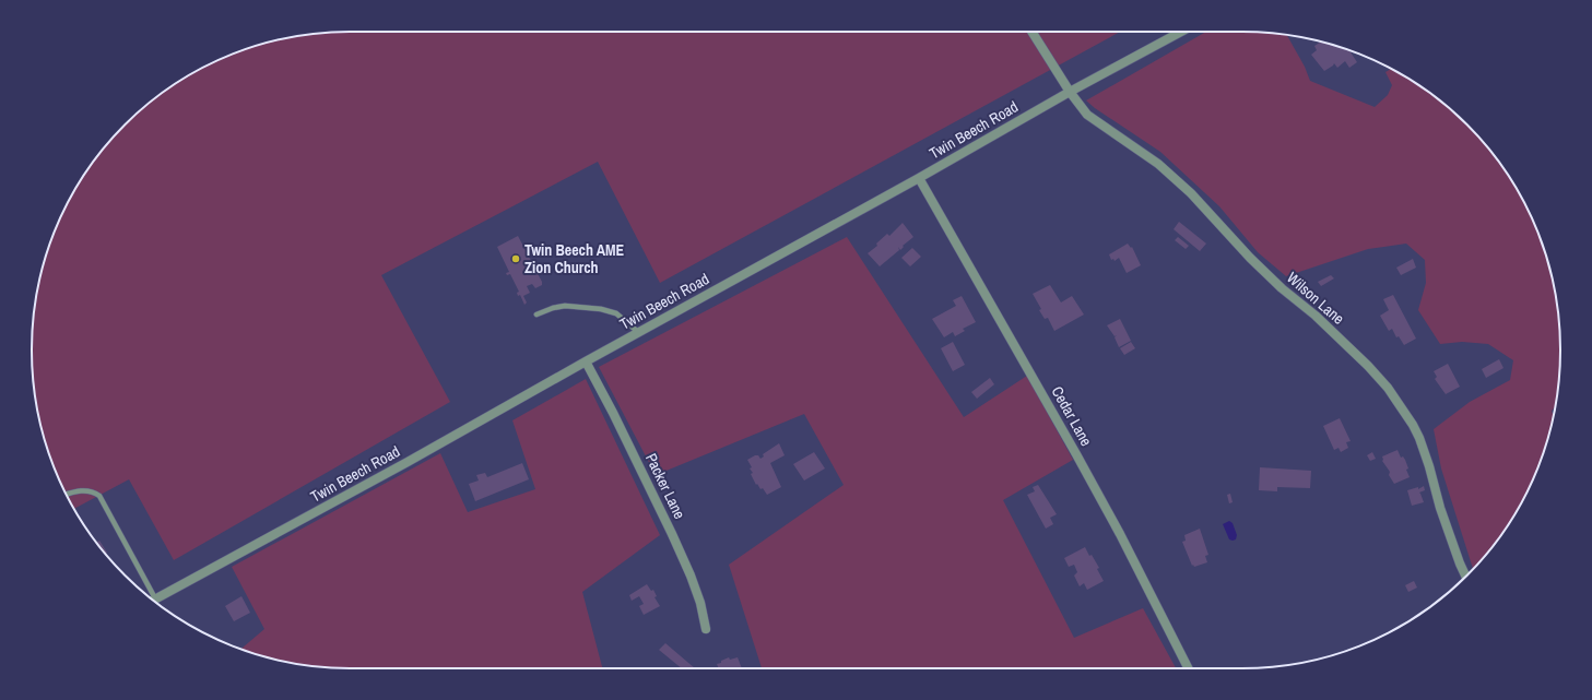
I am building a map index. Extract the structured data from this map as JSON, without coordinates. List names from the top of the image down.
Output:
{
  "streets": {
    "street": [
      "Twin Beech Road",
      "Wilson Lane",
      "Cedar Lane",
      "Packer Lane"
    ]
  },
  "crossings": [
    ["Twin Beech Road", "Wilson Lane"],
    ["Twin Beech Road", "Cedar Lane"],
    ["Twin Beech Road", "Packer Lane"]
  ],
  "places": ["Twin Beech AME Zion Church"]
}
